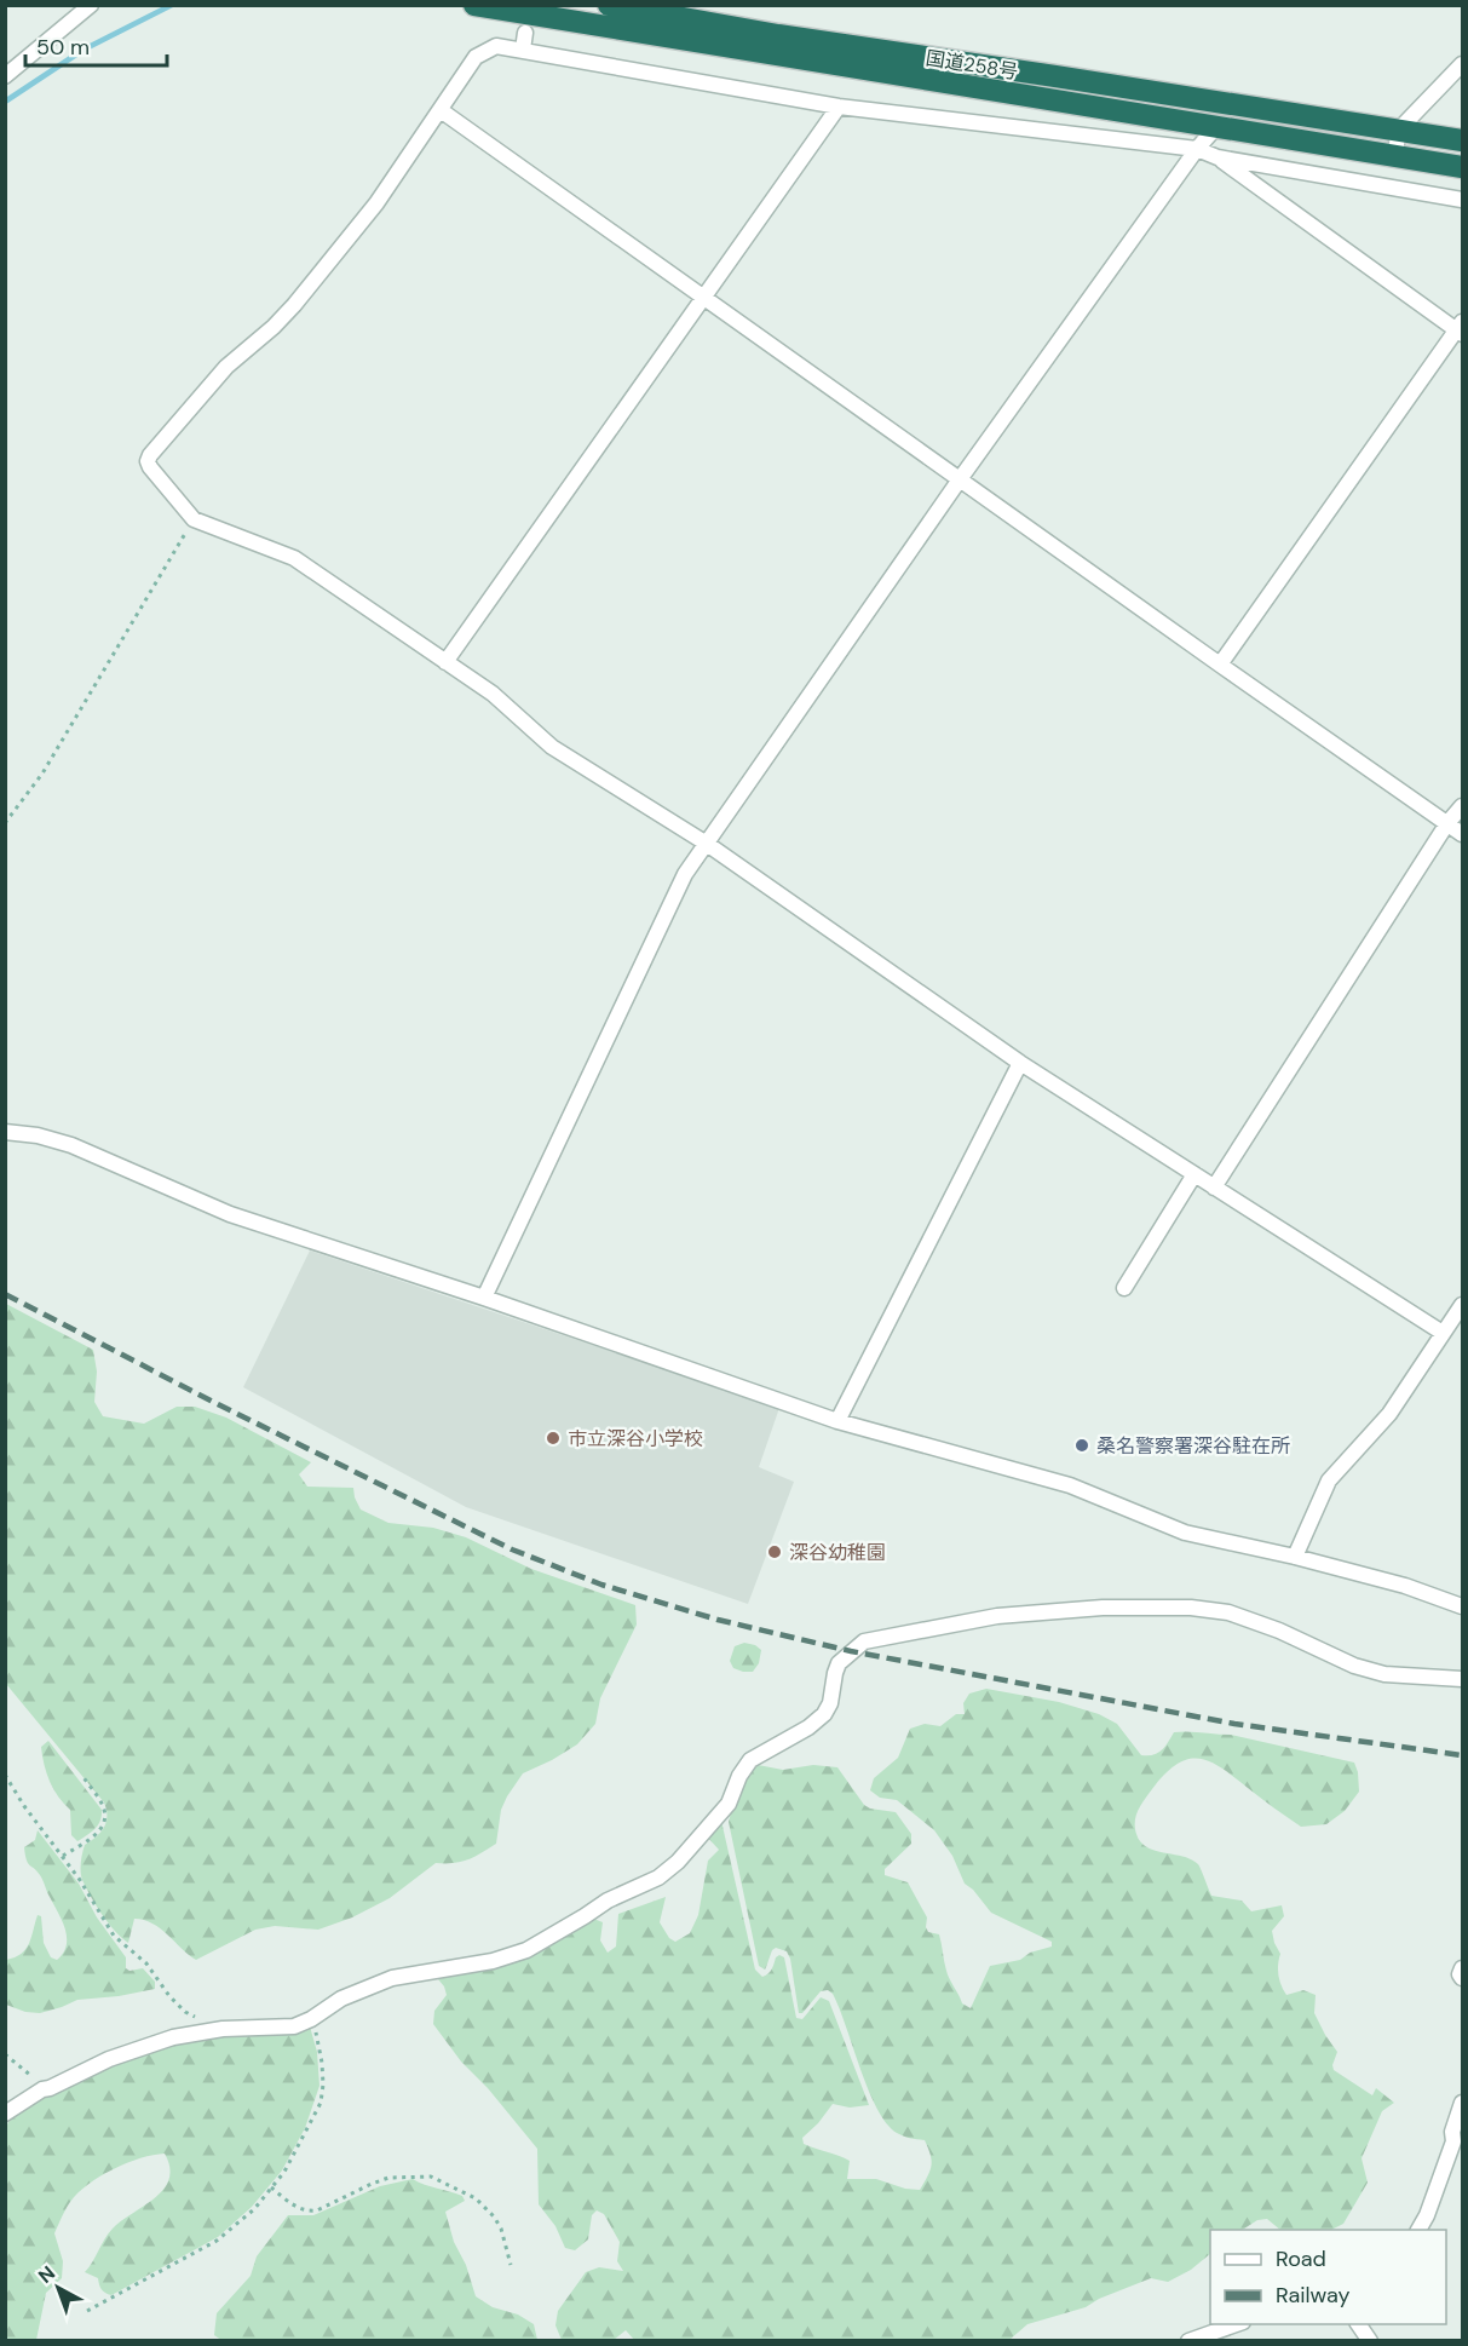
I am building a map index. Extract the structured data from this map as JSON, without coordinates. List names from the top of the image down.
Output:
{
  "streets": {
    "highway": ["国道258号"]
  },
  "places": ["市立深谷小学校", "桑名警察署深谷駐在所", "深谷幼稚園"],
  "legend": ["Road", "Railway"],
  "scale_bar": "50 m",
  "north": "top left"
}
